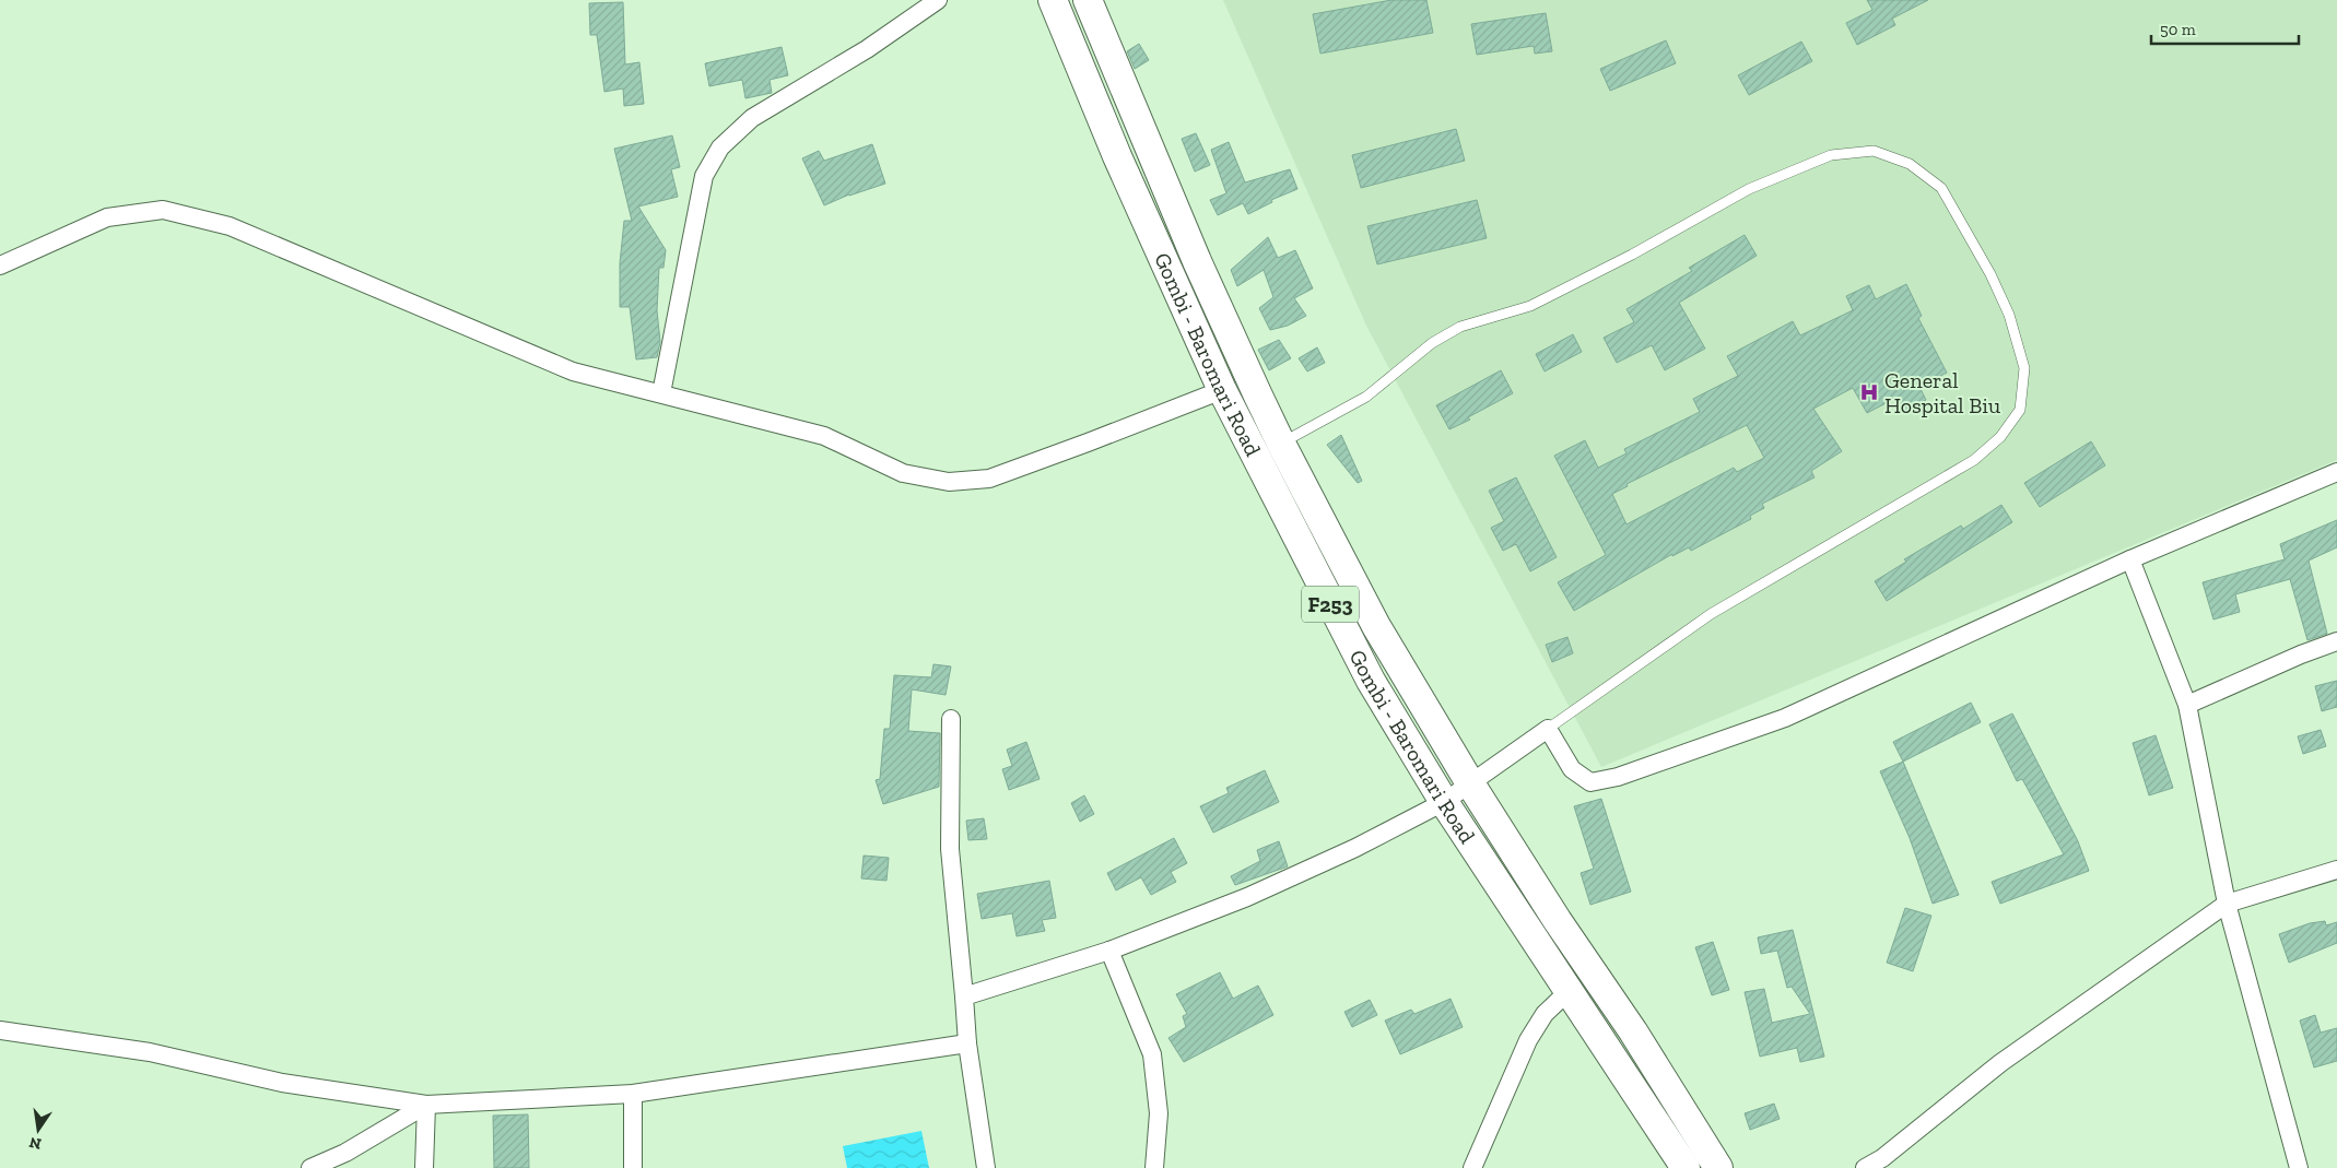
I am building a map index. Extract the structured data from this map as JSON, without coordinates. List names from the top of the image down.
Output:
{
  "streets": {
    "main road": ["Gombi - Baromari Road", "F253"]
  },
  "places": {
    "hospital": ["General Hospital Biu"]
  },
  "scale_bar": "50 m",
  "north": "bottom"
}
